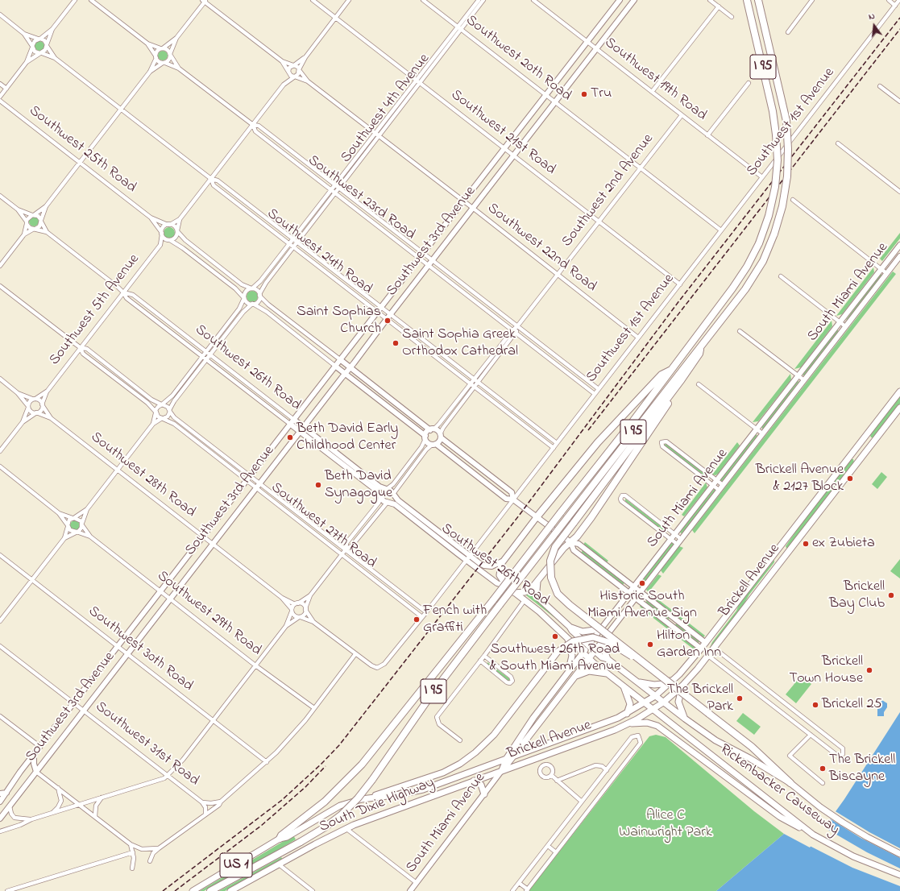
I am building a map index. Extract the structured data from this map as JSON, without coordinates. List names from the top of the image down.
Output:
{
  "streets": {
    "highway": ["I 95"],
    "main road": [
      "Southwest 3rd Avenue",
      "South Miami Avenue",
      "Southwest 26th Road",
      "Brickell Avenue",
      "Rickenbacker Causeway",
      "South Dixie Highway",
      "US 1"
    ],
    "street": [
      "Southwest 20th Road",
      "Southwest 19th Road",
      "Southwest 4th Avenue",
      "Southwest 1st Avenue",
      "Southwest 21st Road",
      "Southwest 25th Road",
      "Southwest 2nd Avenue",
      "Southwest 23rd Road",
      "Southwest 22nd Road",
      "Southwest 24th Road",
      "Southwest 5th Avenue",
      "Southwest 28th Road",
      "Southwest 27th Road",
      "Southwest 29th Road",
      "Southwest 30th Road",
      "Southwest 31st Road"
    ]
  },
  "crossings": [
    ["Southwest 20th Road", "Southwest 4th Avenue"],
    ["Southwest 20th Road", "Southwest 1st Avenue"],
    ["Southwest 20th Road", "Southwest 2nd Avenue"],
    ["Southwest 20th Road", "Southwest 3rd Avenue"],
    ["I 95", "South Dixie Highway"],
    ["Southwest 19th Road", "Southwest 1st Avenue"],
    ["Southwest 19th Road", "Southwest 2nd Avenue"],
    ["Southwest 19th Road", "Southwest 3rd Avenue"],
    ["Southwest 4th Avenue", "Southwest 21st Road"],
    ["Southwest 4th Avenue", "Southwest 23rd Road"],
    ["Southwest 4th Avenue", "Southwest 22nd Road"],
    ["Southwest 4th Avenue", "Southwest 24th Road"],
    ["Southwest 1st Avenue", "Southwest 21st Road"],
    ["Southwest 1st Avenue", "Southwest 23rd Road"],
    ["Southwest 1st Avenue", "Southwest 22nd Road"],
    ["Southwest 1st Avenue", "Southwest 24th Road"],
    ["Southwest 1st Avenue", "Southwest 26th Road"],
    ["Southwest 1st Avenue", "Southwest 27th Road"],
    ["Southwest 21st Road", "Southwest 2nd Avenue"],
    ["Southwest 21st Road", "Southwest 3rd Avenue"],
    ["Southwest 25th Road", "Southwest 5th Avenue"],
    ["Southwest 2nd Avenue", "Southwest 23rd Road"],
    ["Southwest 2nd Avenue", "Southwest 22nd Road"],
    ["Southwest 2nd Avenue", "Southwest 24th Road"],
    ["Southwest 23rd Road", "Southwest 3rd Avenue"],
    ["Southwest 3rd Avenue", "Southwest 22nd Road"],
    ["Southwest 3rd Avenue", "Southwest 24th Road"],
    ["Southwest 3rd Avenue", "Southwest 26th Road"],
    ["Southwest 3rd Avenue", "Southwest 28th Road"],
    ["Southwest 3rd Avenue", "Southwest 27th Road"],
    ["Southwest 3rd Avenue", "Southwest 29th Road"],
    ["Southwest 3rd Avenue", "Southwest 30th Road"],
    ["Southwest 3rd Avenue", "Southwest 31st Road"],
    ["South Miami Avenue", "Southwest 26th Road"],
    ["South Miami Avenue", "Brickell Avenue"],
    ["South Miami Avenue", "South Dixie Highway"],
    ["Southwest 5th Avenue", "Southwest 26th Road"],
    ["Southwest 5th Avenue", "Southwest 28th Road"],
    ["Southwest 26th Road", "Rickenbacker Causeway"],
    ["Brickell Avenue", "Rickenbacker Causeway"],
    ["Brickell Avenue", "South Dixie Highway"]
  ],
  "parks": ["Alice C Wainwright Park"],
  "places": [
    "Tru",
    "Saint Sophias Church",
    "Saint Sophia Greek Orthodox Cathedral",
    "Beth David Early Childhood Center",
    "Brickell Avenue & 2127 Block",
    "Beth David Synagogue",
    "ex Zubieta",
    "Historic South Miami Avenue Sign",
    "Brickell Bay Club",
    "Fench with Graffiti",
    "Southwest 26th Road & South Miami Avenue",
    "Hilton Garden Inn",
    "Brickell Town House",
    "The Brickell Park",
    "Brickell 25",
    "The Brickell Biscayne"
  ],
  "north": "top"
}
